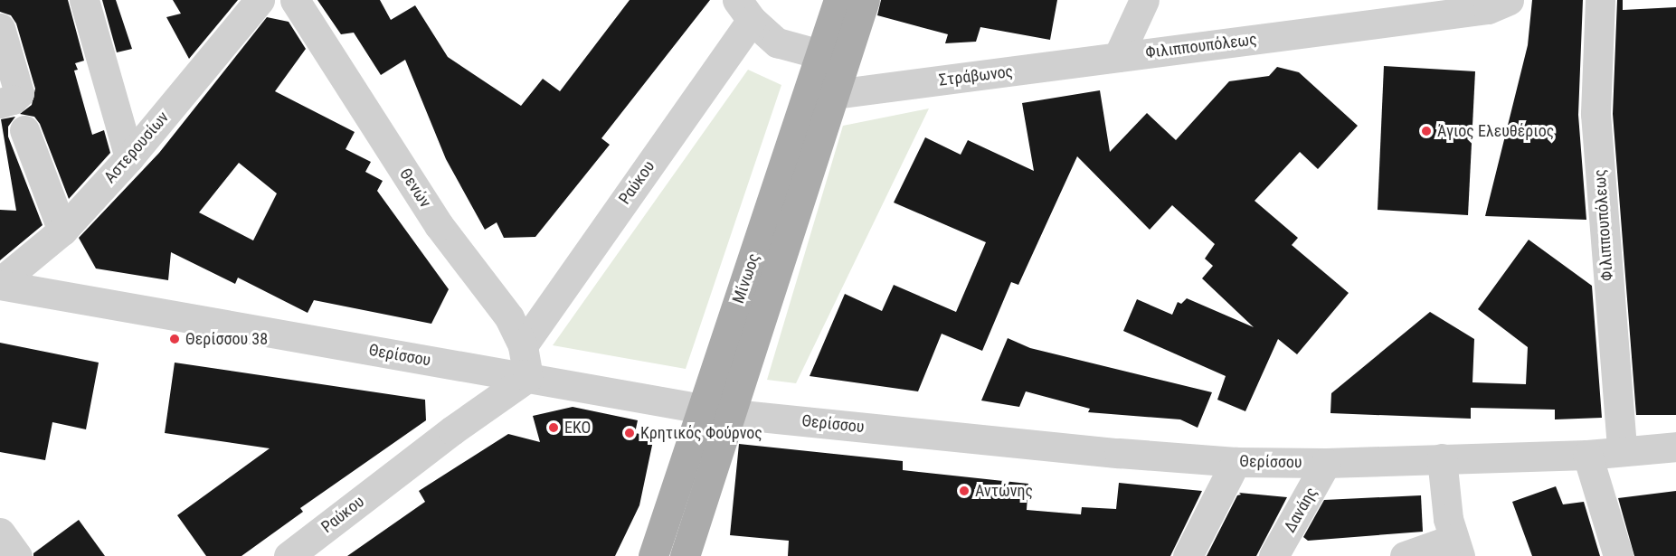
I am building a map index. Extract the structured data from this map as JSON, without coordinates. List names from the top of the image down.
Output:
{
  "streets": {
    "main road": ["Μίνωος"],
    "street": [
      "Φιλιππουπόλεως",
      "Στράβωνος",
      "Αστερουσίων",
      "Ραύκου",
      "Θενών",
      "Θερίσσου",
      "Δανάης"
    ]
  },
  "crossings": [
    ["Φιλιππουπόλεως", "Στράβωνος"],
    ["Φιλιππουπόλεως", "Θερίσσου"],
    ["Στράβωνος", "Μίνωος"],
    ["Αστερουσίων", "Θερίσσου"],
    ["Ραύκου", "Θενών"],
    ["Ραύκου", "Θερίσσου"],
    ["Θενών", "Θερίσσου"],
    ["Μίνωος", "Θερίσσου"],
    ["Θερίσσου", "Δανάης"]
  ],
  "places": [
    "Άγιος Ελευθέριος",
    "Θερίσσου 38",
    "ΕΚΟ",
    "Κρητικός Φούρνος",
    "Αντώνης"
  ]
}
